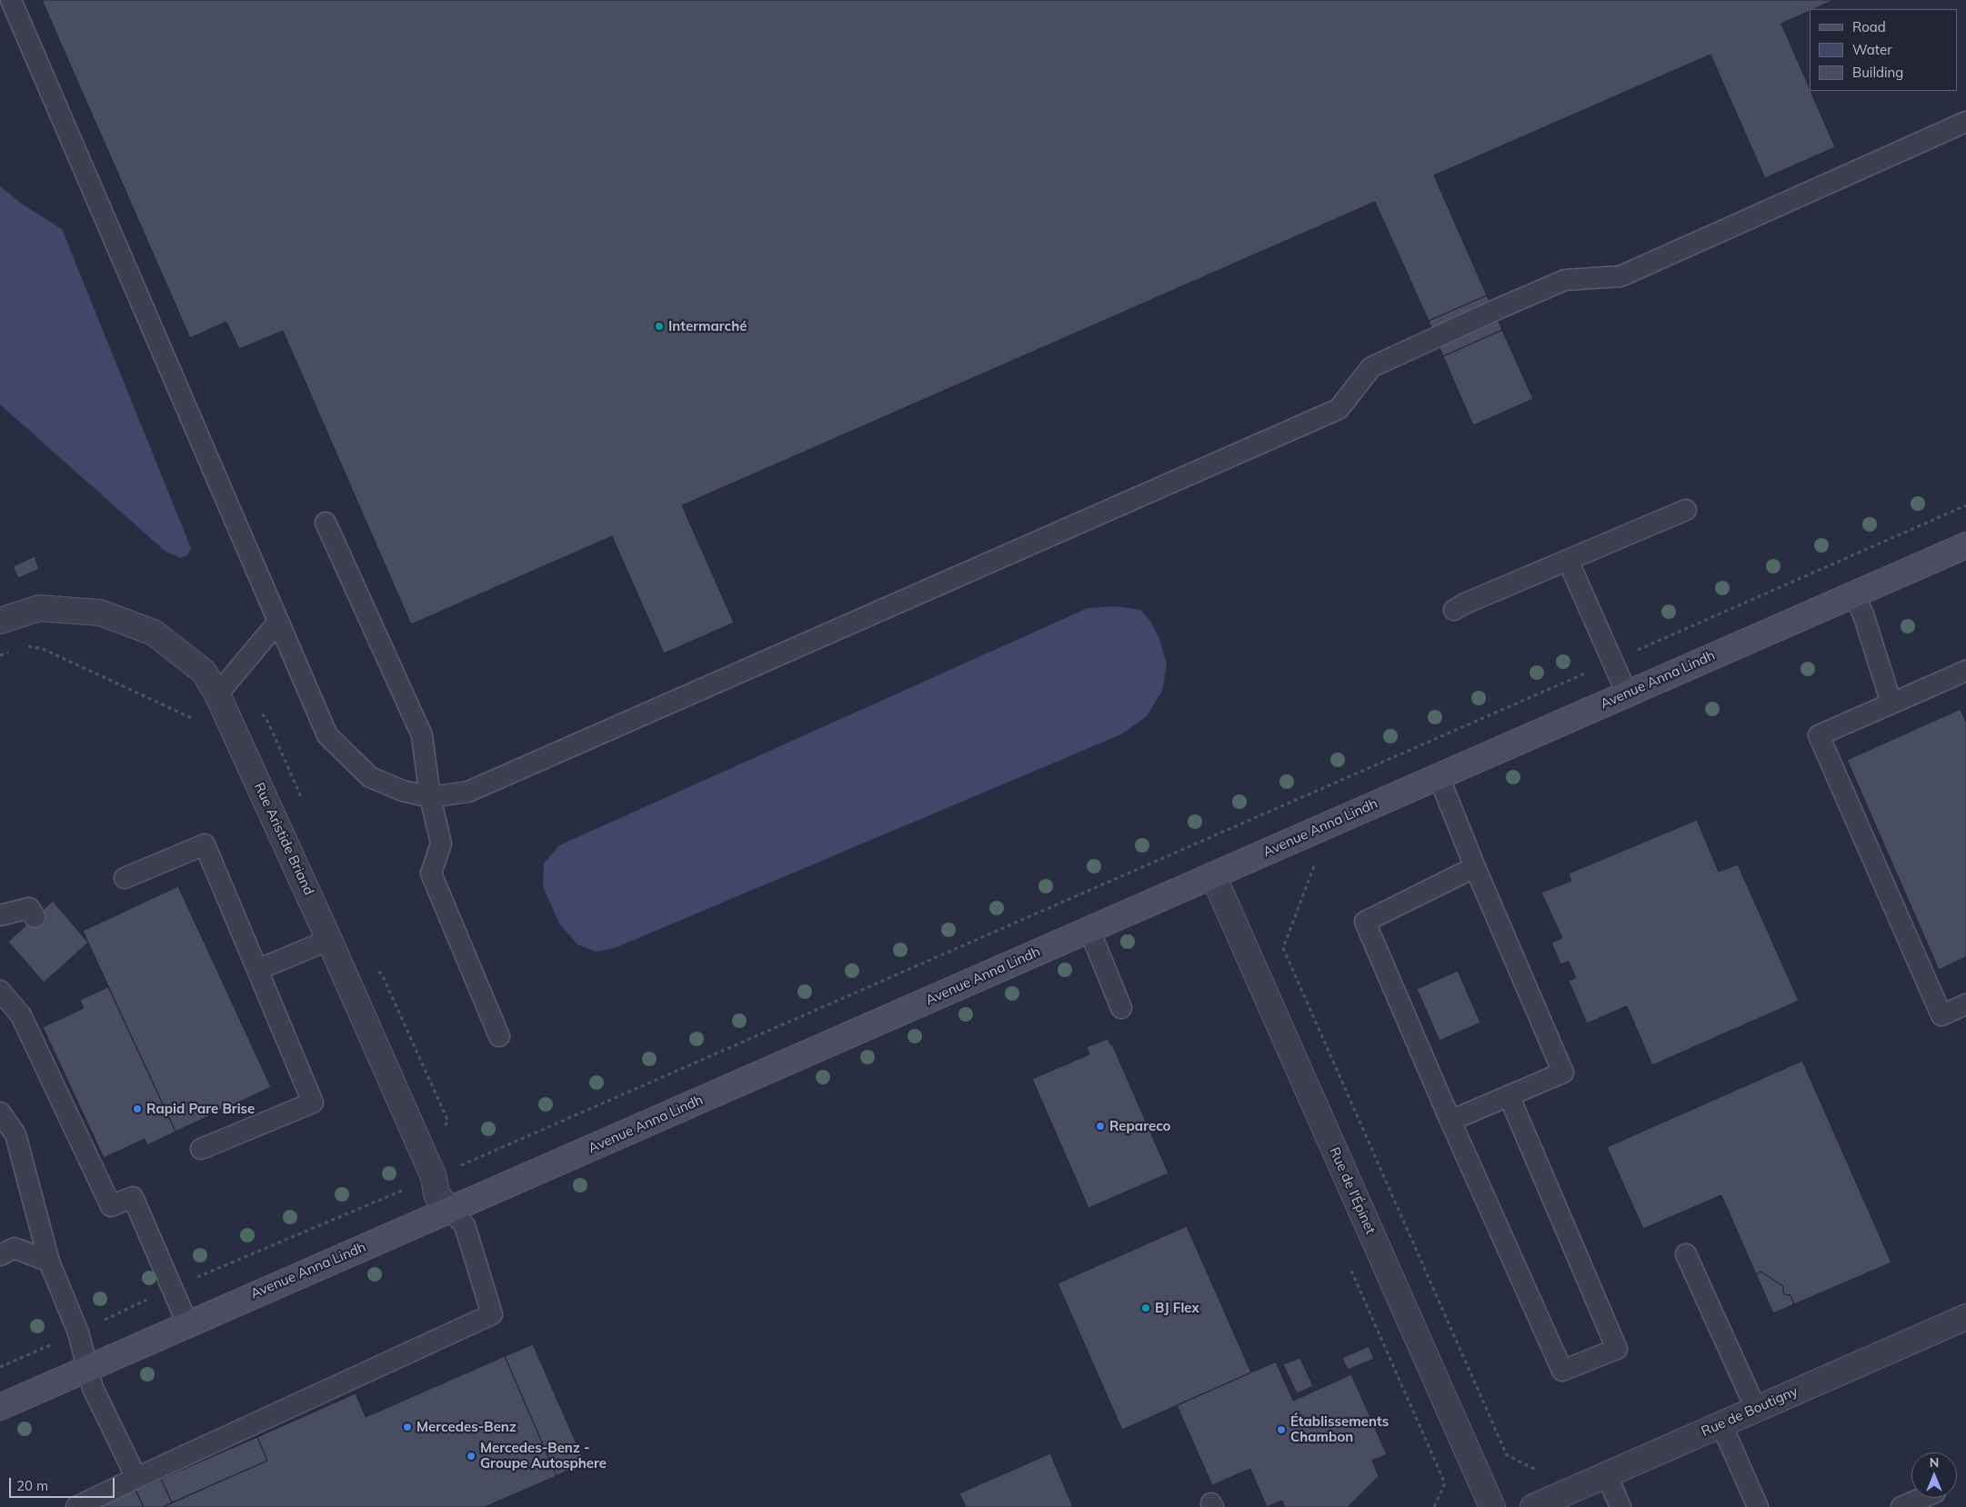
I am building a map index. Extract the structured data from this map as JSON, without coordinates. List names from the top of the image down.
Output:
{
  "streets": {
    "main road": ["Avenue Anna Lindh"],
    "street": ["Rue Aristide Briand", "Rue de l'Épinet", "Rue de Boutigny"]
  },
  "crossings": [
    ["Avenue Anna Lindh", "Rue Aristide Briand"],
    ["Avenue Anna Lindh", "Rue de l'Épinet"]
  ],
  "places": [
    "Intermarché",
    "Rapid Pare Brise",
    "Repareco",
    "BJ Flex",
    "Mercedes-Benz",
    "Établissements Chambon",
    "Mercedes-Benz - Groupe Autosphere"
  ],
  "legend": ["Road", "Water", "Building"],
  "scale_bar": "20 m",
  "north": "top"
}
